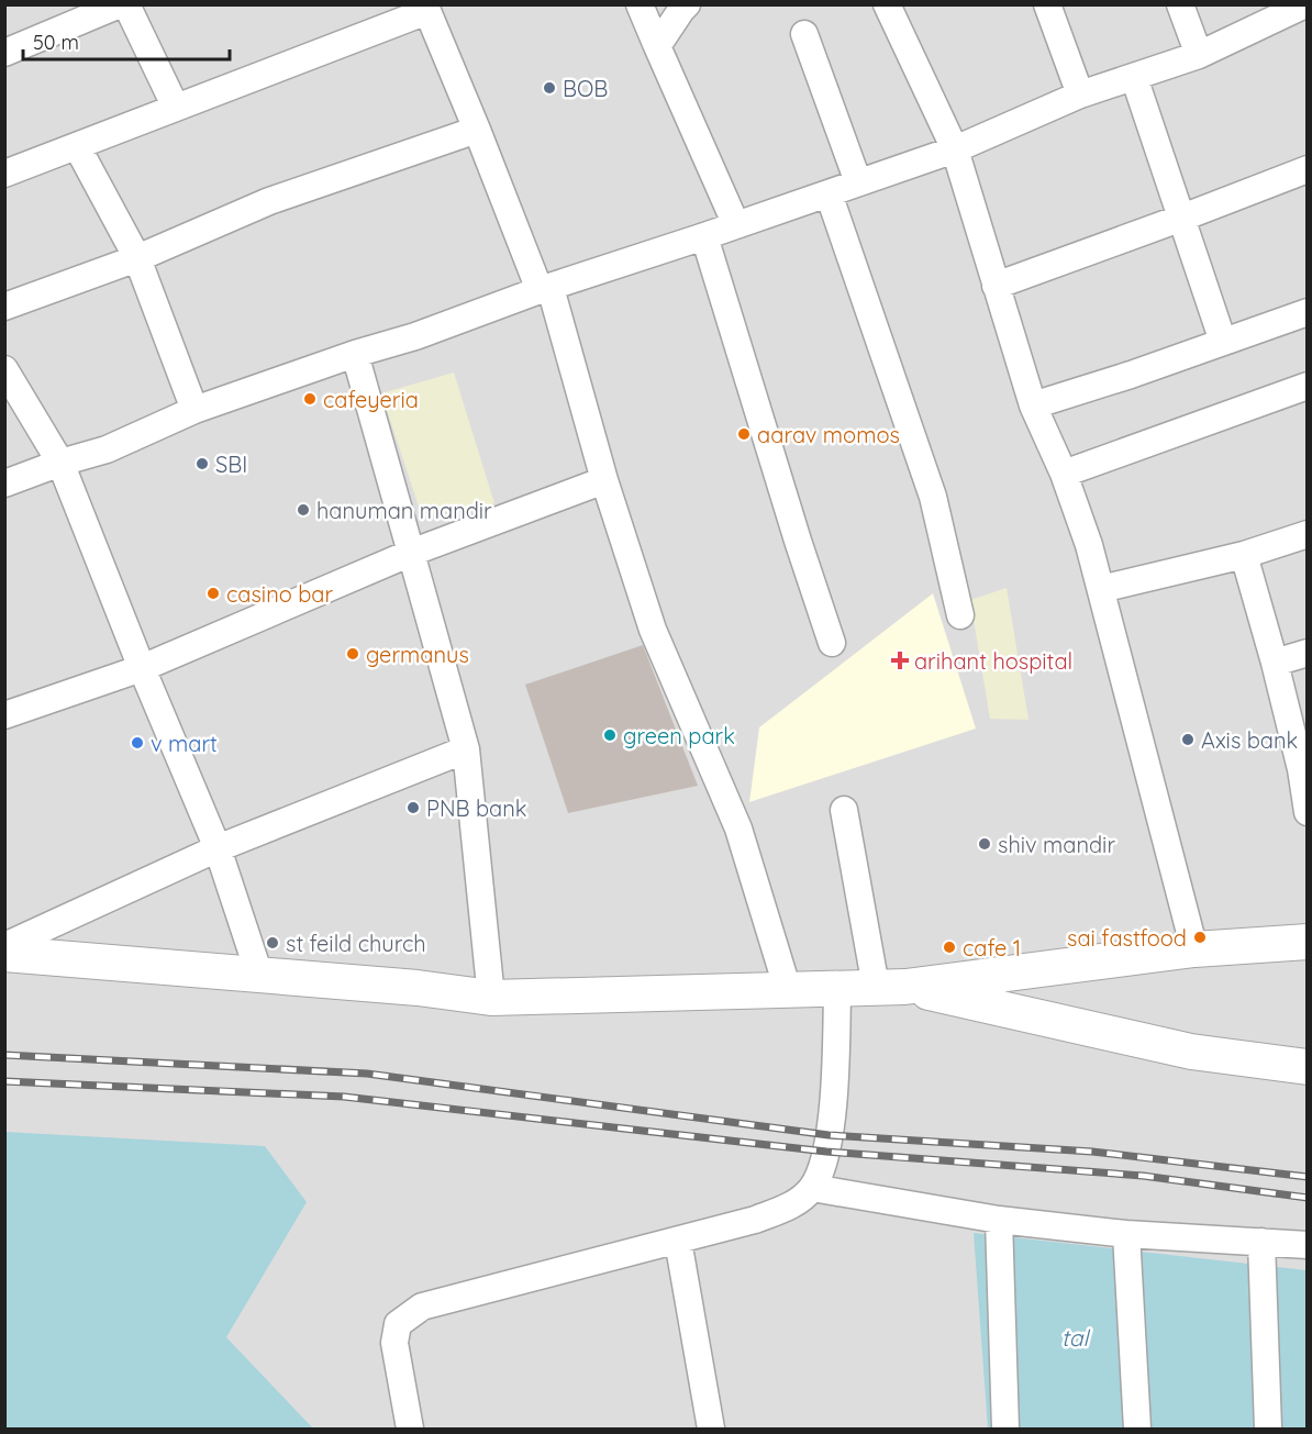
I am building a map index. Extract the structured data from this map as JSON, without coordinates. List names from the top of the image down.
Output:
{
  "water": ["tal"],
  "places": {
    "other": [
      "BOB",
      "cafeyeria",
      "aarav momos",
      "SBI",
      "hanuman mandir",
      "casino bar",
      "germanus",
      "green park",
      "Axis bank",
      "v mart",
      "PNB bank",
      "shiv mandir",
      "sai fastfood",
      "st feild church",
      "cafe 1"
    ],
    "health": ["arihant hospital"]
  },
  "scale_bar": "50 m"
}
